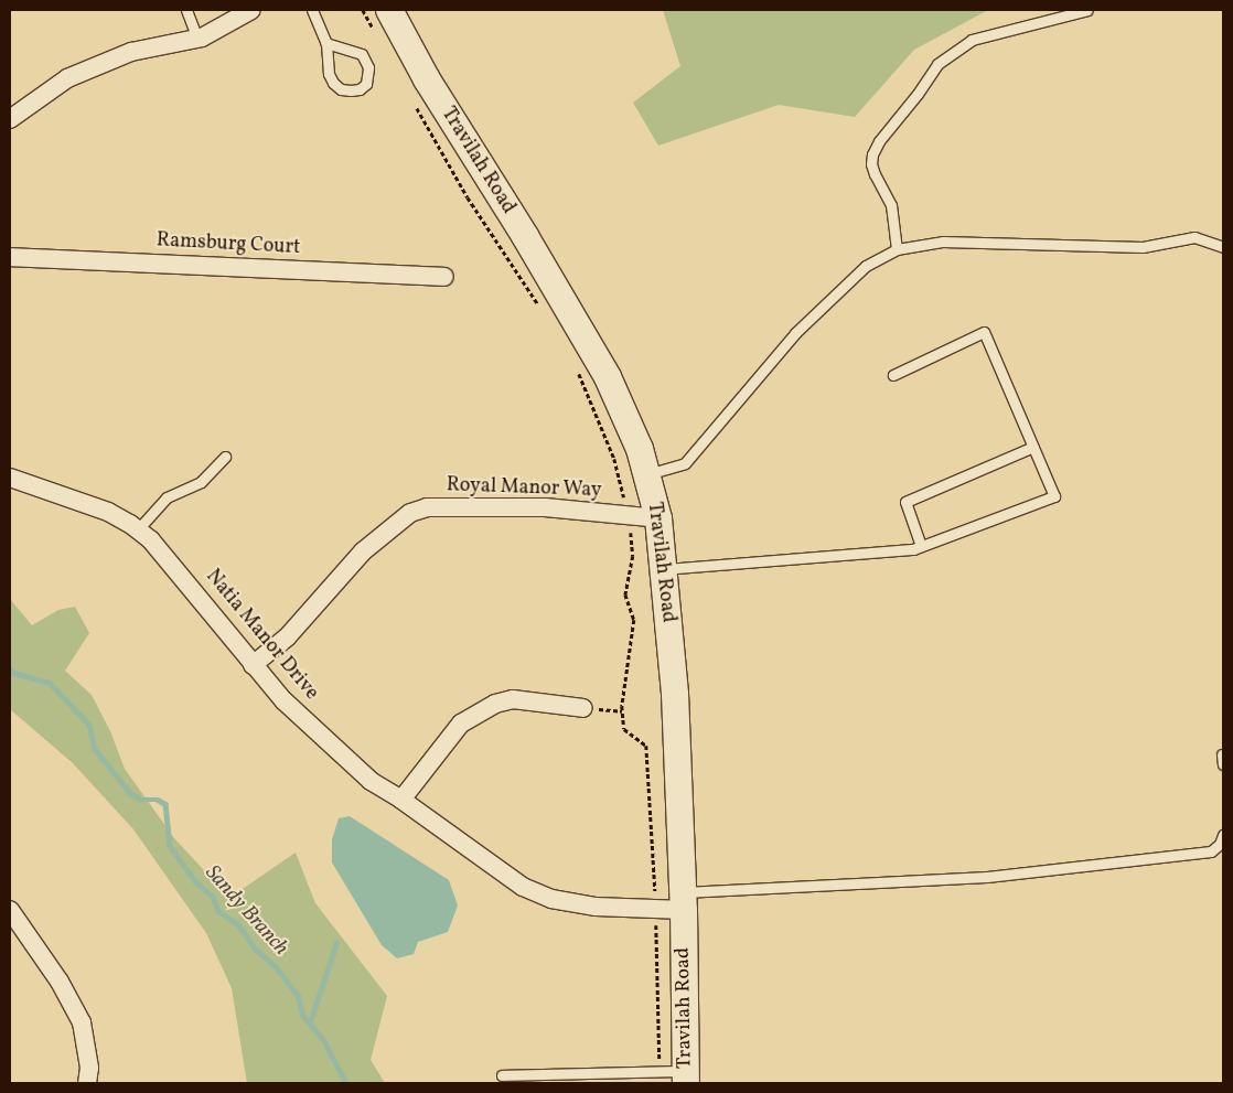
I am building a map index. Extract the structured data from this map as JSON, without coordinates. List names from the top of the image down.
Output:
{
  "streets": {
    "main road": ["Travilah Road"],
    "street": ["Ramsburg Court", "Royal Manor Way", "Natia Manor Drive"]
  },
  "crossings": [
    ["Travilah Road", "Royal Manor Way"],
    ["Travilah Road", "Natia Manor Drive"],
    ["Royal Manor Way", "Natia Manor Drive"]
  ],
  "water": ["Sandy Branch"]
}
